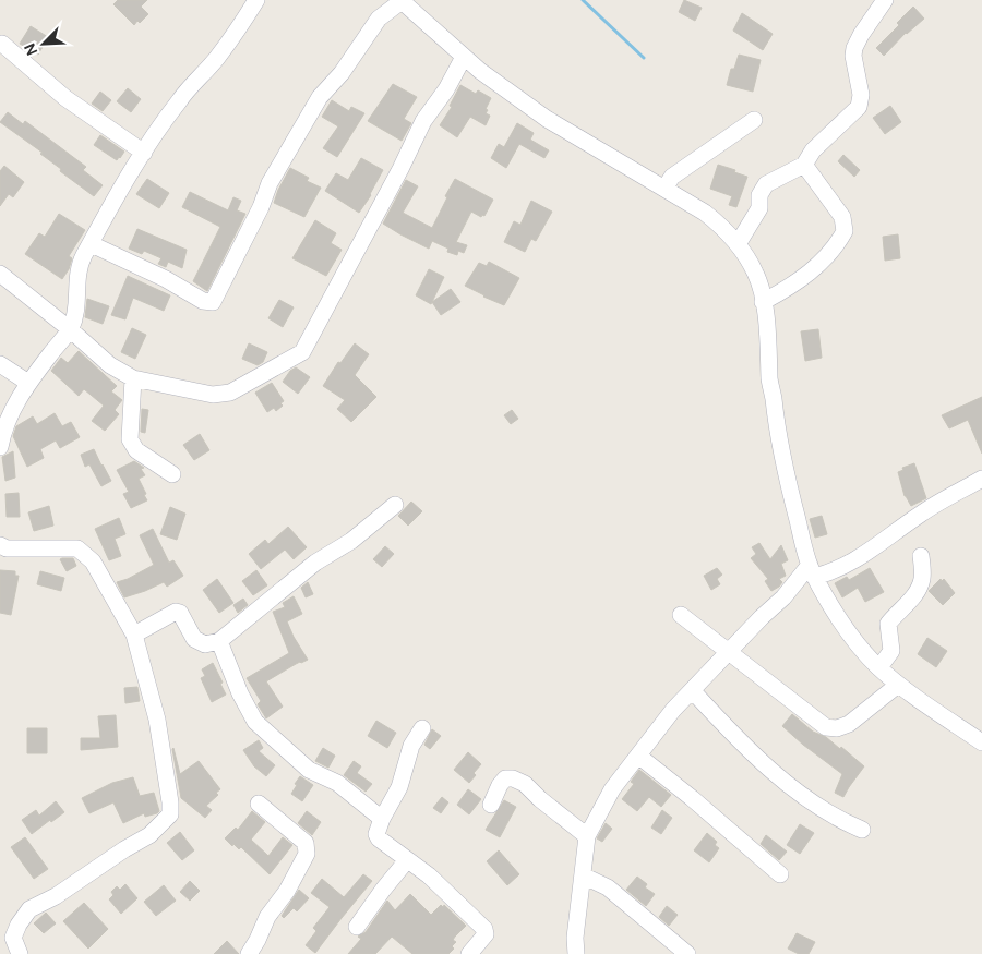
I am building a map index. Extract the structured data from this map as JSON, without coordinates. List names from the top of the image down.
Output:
{
  "north": "bottom left"
}
